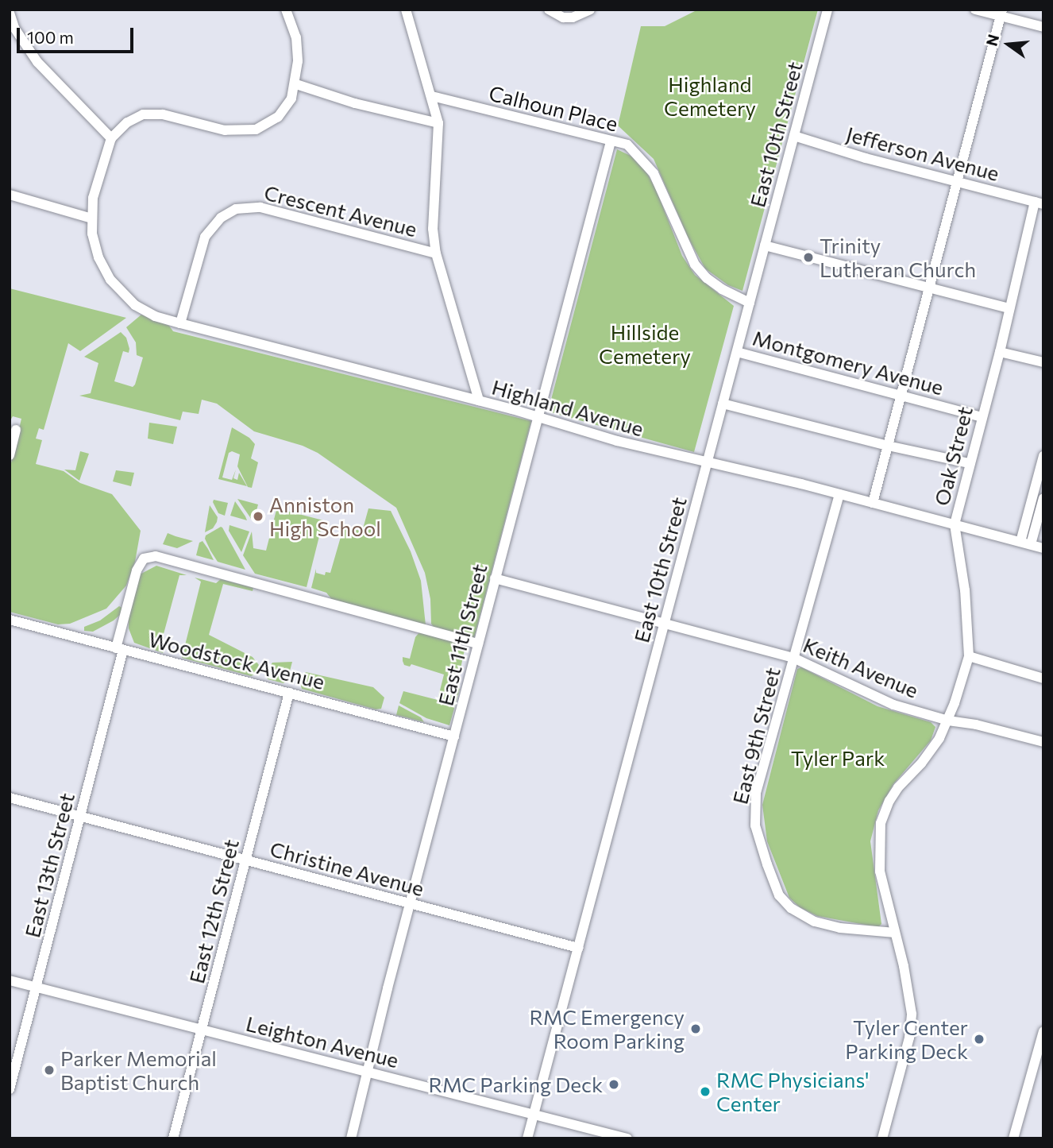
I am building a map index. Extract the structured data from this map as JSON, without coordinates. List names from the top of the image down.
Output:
{
  "streets": {
    "street": [
      "Calhoun Place",
      "East 10th Street",
      "Jefferson Avenue",
      "Crescent Avenue",
      "Montgomery Avenue",
      "Highland Avenue",
      "Oak Street",
      "East 11th Street",
      "Woodstock Avenue",
      "Keith Avenue",
      "East 9th Street",
      "East 13th Street",
      "Christine Avenue",
      "East 12th Street",
      "Leighton Avenue"
    ]
  },
  "crossings": [
    ["Calhoun Place", "East 10th Street"],
    ["Calhoun Place", "East 11th Street"],
    ["East 10th Street", "Jefferson Avenue"],
    ["East 10th Street", "Montgomery Avenue"],
    ["East 10th Street", "Highland Avenue"],
    ["East 10th Street", "Keith Avenue"],
    ["East 10th Street", "Christine Avenue"],
    ["East 10th Street", "Leighton Avenue"],
    ["Jefferson Avenue", "Oak Street"],
    ["Crescent Avenue", "Highland Avenue"],
    ["Montgomery Avenue", "Oak Street"],
    ["Highland Avenue", "Oak Street"],
    ["Highland Avenue", "East 11th Street"],
    ["Highland Avenue", "East 9th Street"],
    ["Oak Street", "Keith Avenue"],
    ["Oak Street", "East 9th Street"],
    ["East 11th Street", "Woodstock Avenue"],
    ["East 11th Street", "Keith Avenue"],
    ["East 11th Street", "East 13th Street"],
    ["East 11th Street", "Christine Avenue"],
    ["East 11th Street", "Leighton Avenue"],
    ["Woodstock Avenue", "East 13th Street"],
    ["Woodstock Avenue", "East 12th Street"],
    ["Keith Avenue", "East 9th Street"],
    ["East 13th Street", "Christine Avenue"],
    ["East 13th Street", "Leighton Avenue"],
    ["Christine Avenue", "East 12th Street"],
    ["East 12th Street", "Leighton Avenue"]
  ],
  "parks": ["Highland Cemetery", "Hillside Cemetery", "Tyler Park"],
  "places": [
    "Trinity Lutheran Church",
    "Anniston High School",
    "RMC Emergency Room Parking",
    "Tyler Center Parking Deck",
    "Parker Memorial Baptist Church",
    "RMC Parking Deck",
    "RMC Physicians' Center"
  ],
  "scale_bar": "100 m",
  "north": "left"
}
